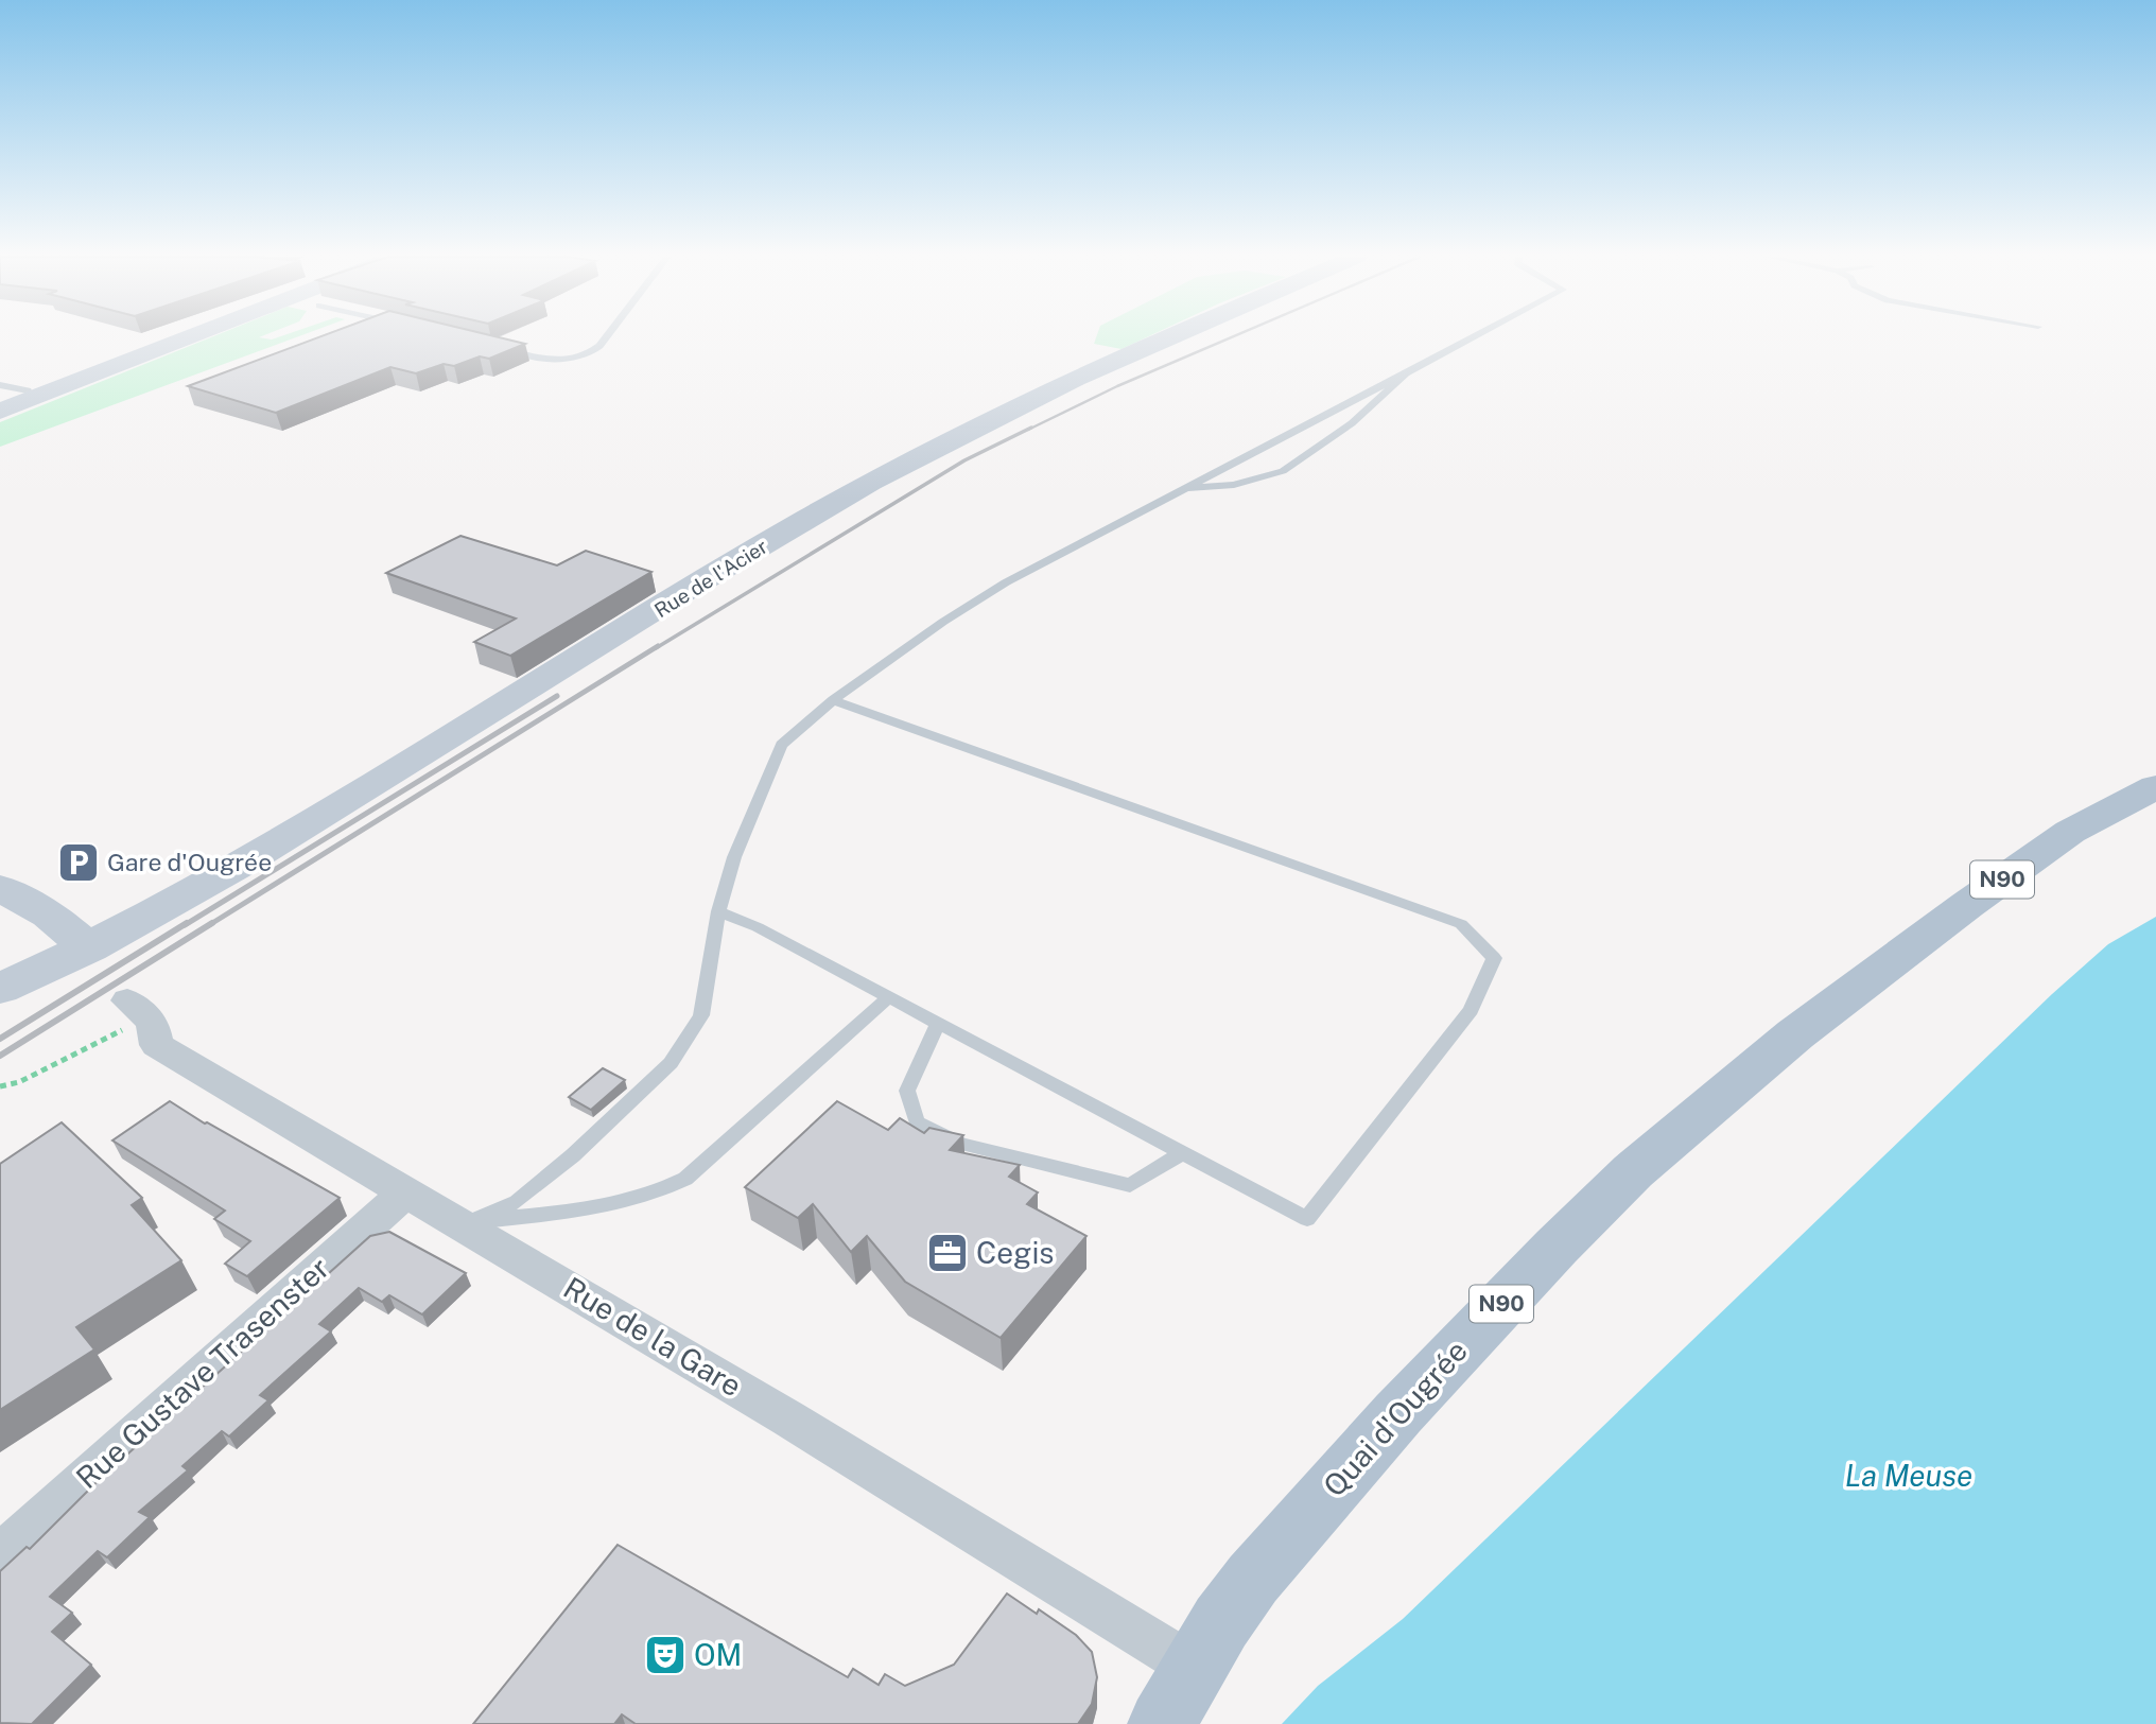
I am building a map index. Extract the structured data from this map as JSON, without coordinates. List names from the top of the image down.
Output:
{
  "streets": {
    "main road": ["Rue de l'Acier", "N90", "Quai d'Ougrée"],
    "street": ["Rue de la Gare", "Rue Gustave Trasenster"]
  },
  "crossings": [
    ["N90", "Rue de la Gare"],
    ["N90", "Quai d'Ougrée"],
    ["Rue de la Gare", "Rue Gustave Trasenster"],
    ["Rue de la Gare", "Quai d'Ougrée"]
  ],
  "water": ["La Meuse"],
  "places": {
    "parking": ["Gare d'Ougrée"],
    "office": ["Cegis"],
    "theatre": ["OM"]
  }
}
